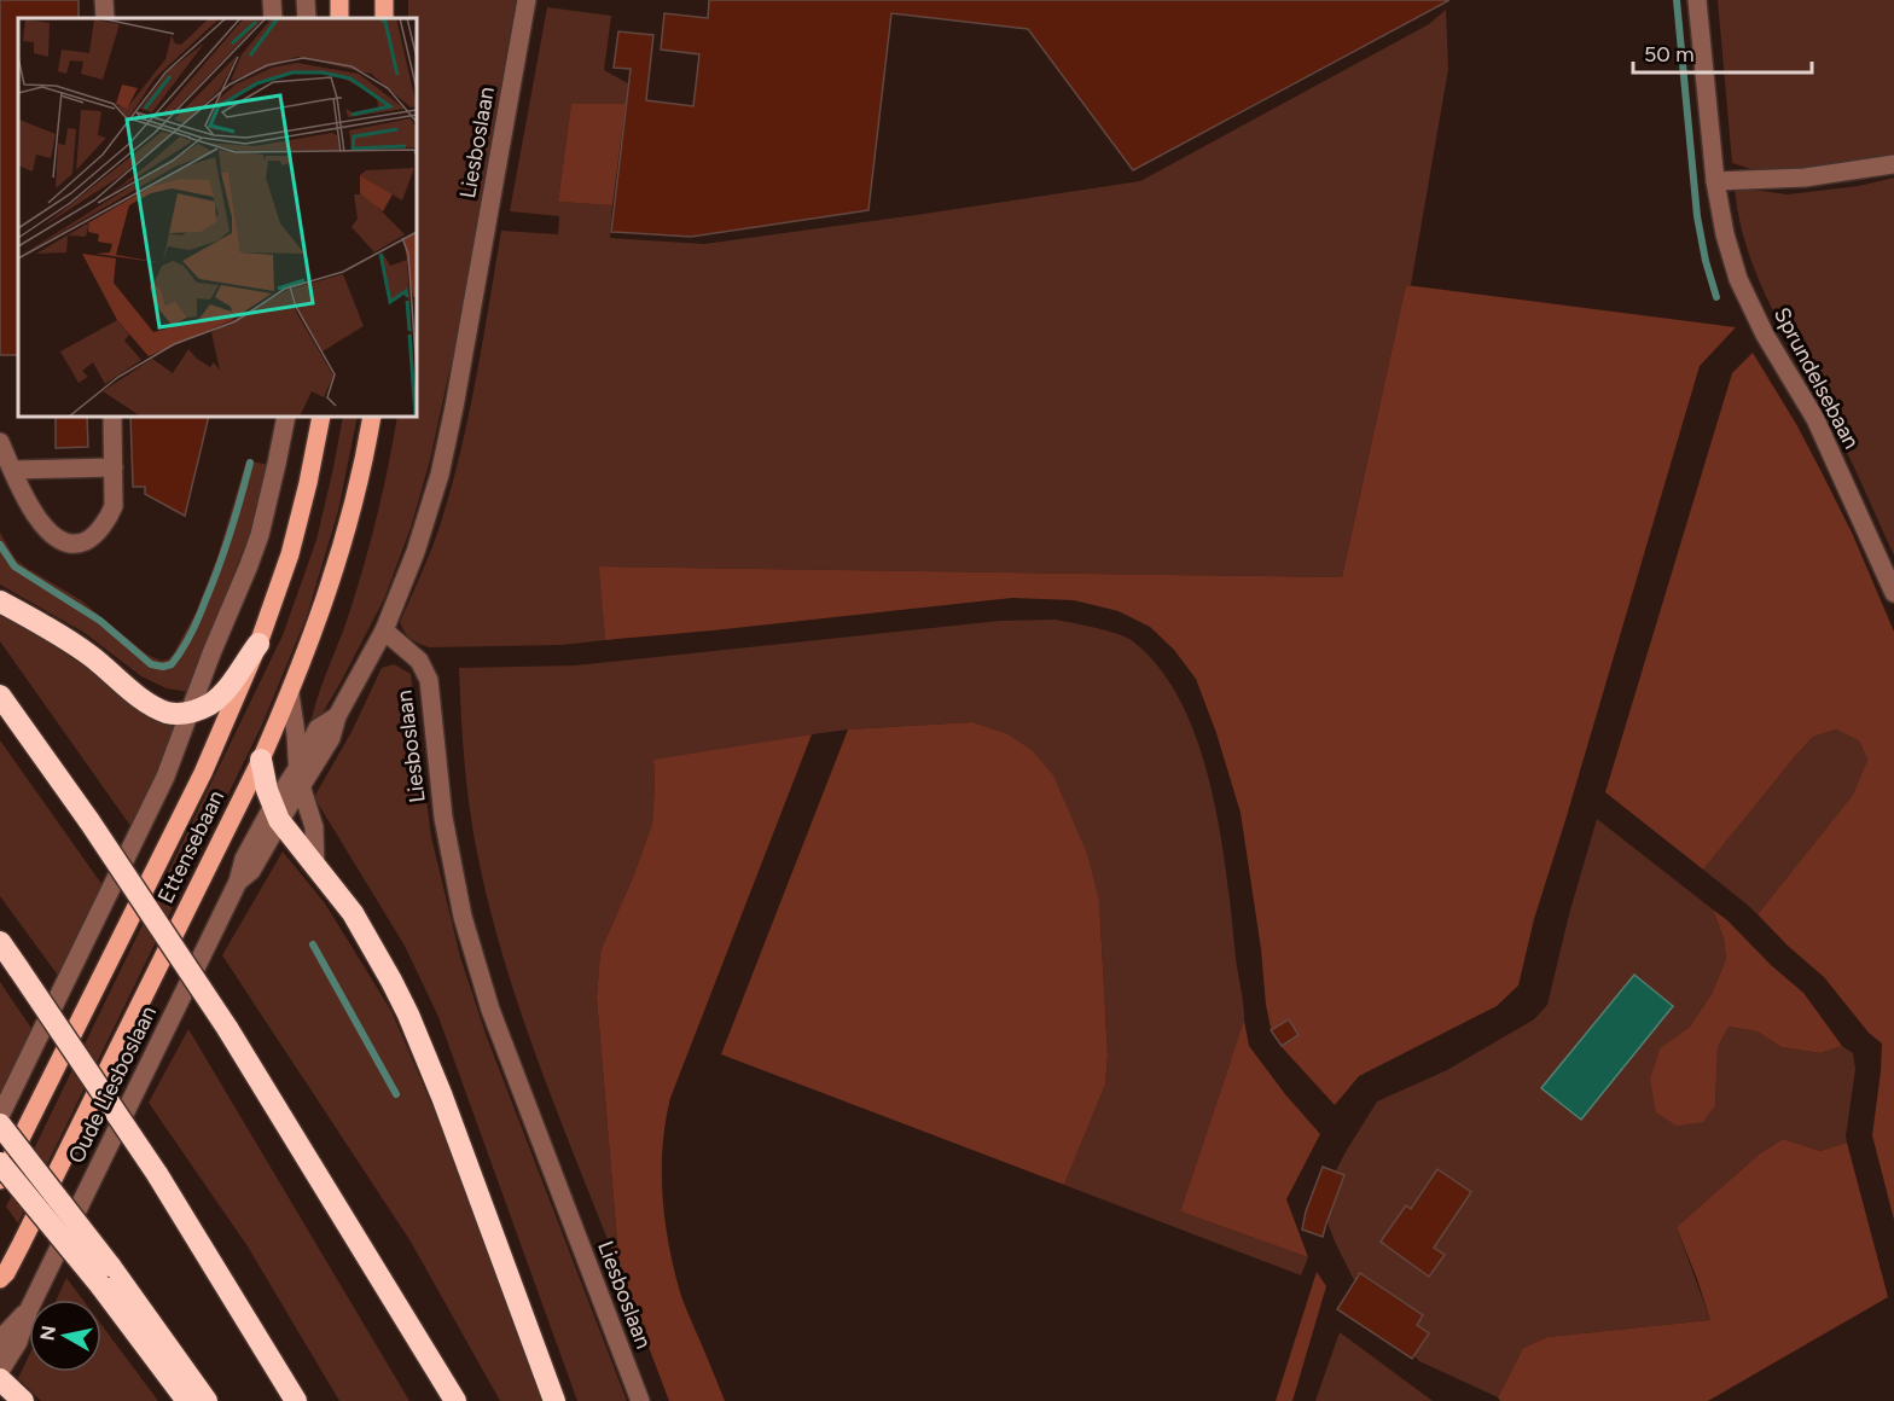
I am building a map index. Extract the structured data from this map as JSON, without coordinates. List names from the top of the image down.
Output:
{
  "streets": {
    "main road": ["Ettensebaan"],
    "street": ["Liesboslaan", "Sprundelsebaan", "Oude Liesboslaan"]
  },
  "crossings": [
    ["Liesboslaan", "Oude Liesboslaan"]
  ],
  "scale_bar": "50 m",
  "north": "left"
}
